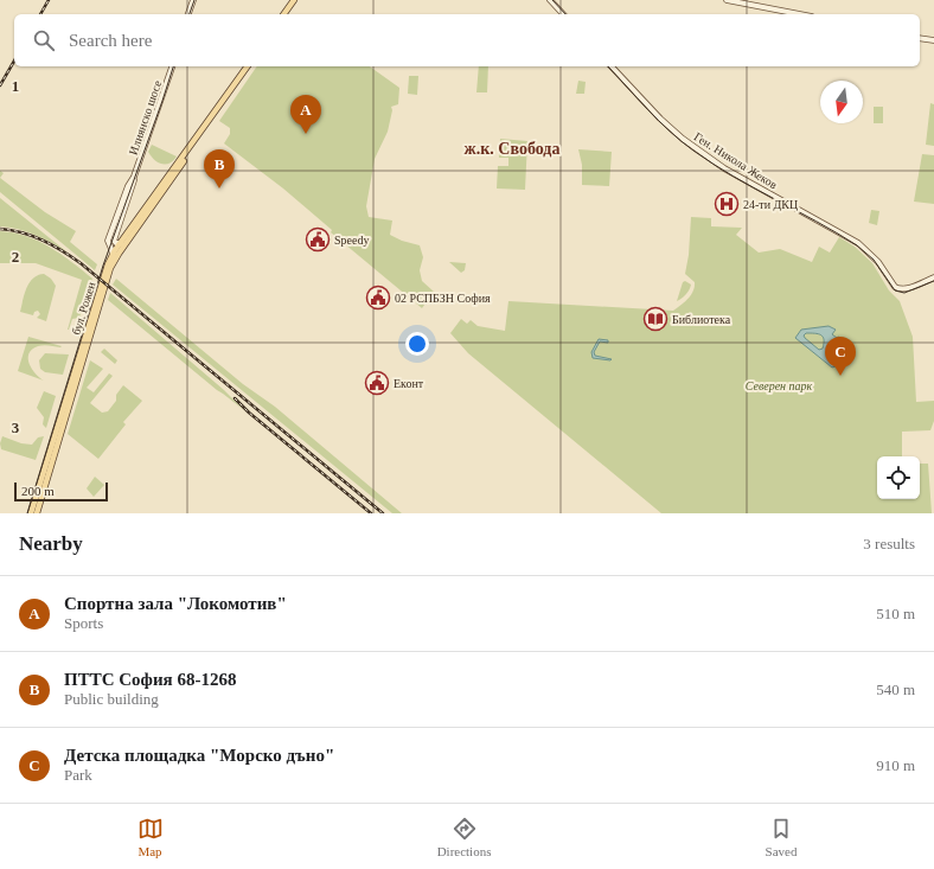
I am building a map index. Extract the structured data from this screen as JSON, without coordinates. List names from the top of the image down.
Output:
{
  "streets": {
    "main road": ["бул. Рожен"],
    "street": ["Илиянско шосе", "Ген. Никола Жеков"]
  },
  "crossings": [
    ["Илиянско шосе", "бул. Рожен"]
  ],
  "districts": ["ж.к. Свобода"],
  "parks": ["Северен парк"],
  "places": {
    "hospital": ["24-ти ДКЦ"],
    "public building": ["Speedy", "02 РСПБЗН София", "Еконт"],
    "library": ["Библиотека"]
  },
  "scale_bar": "200 m",
  "north": "bottom",
  "page": {
    "search": "Search here",
    "pins": ["A", "B", "C"],
    "scale": "200 m",
    "heading": ["Nearby", "3 results"],
    "list": [
      {
        "mark": "A",
        "name": "Спортна зала \"Локомотив\"",
        "note": "Sports",
        "value": "510 m"
      },
      {
        "mark": "B",
        "name": "ПТТС София 68-1268",
        "note": "Public building",
        "value": "540 m"
      },
      {
        "mark": "C",
        "name": "Детска площадка \"Морско дъно\"",
        "note": "Park",
        "value": "910 m"
      }
    ],
    "nav": ["Map", "Directions", "Saved"]
  },
  "grid": {
    "rows": ["1", "2", "3"]
  }
}
